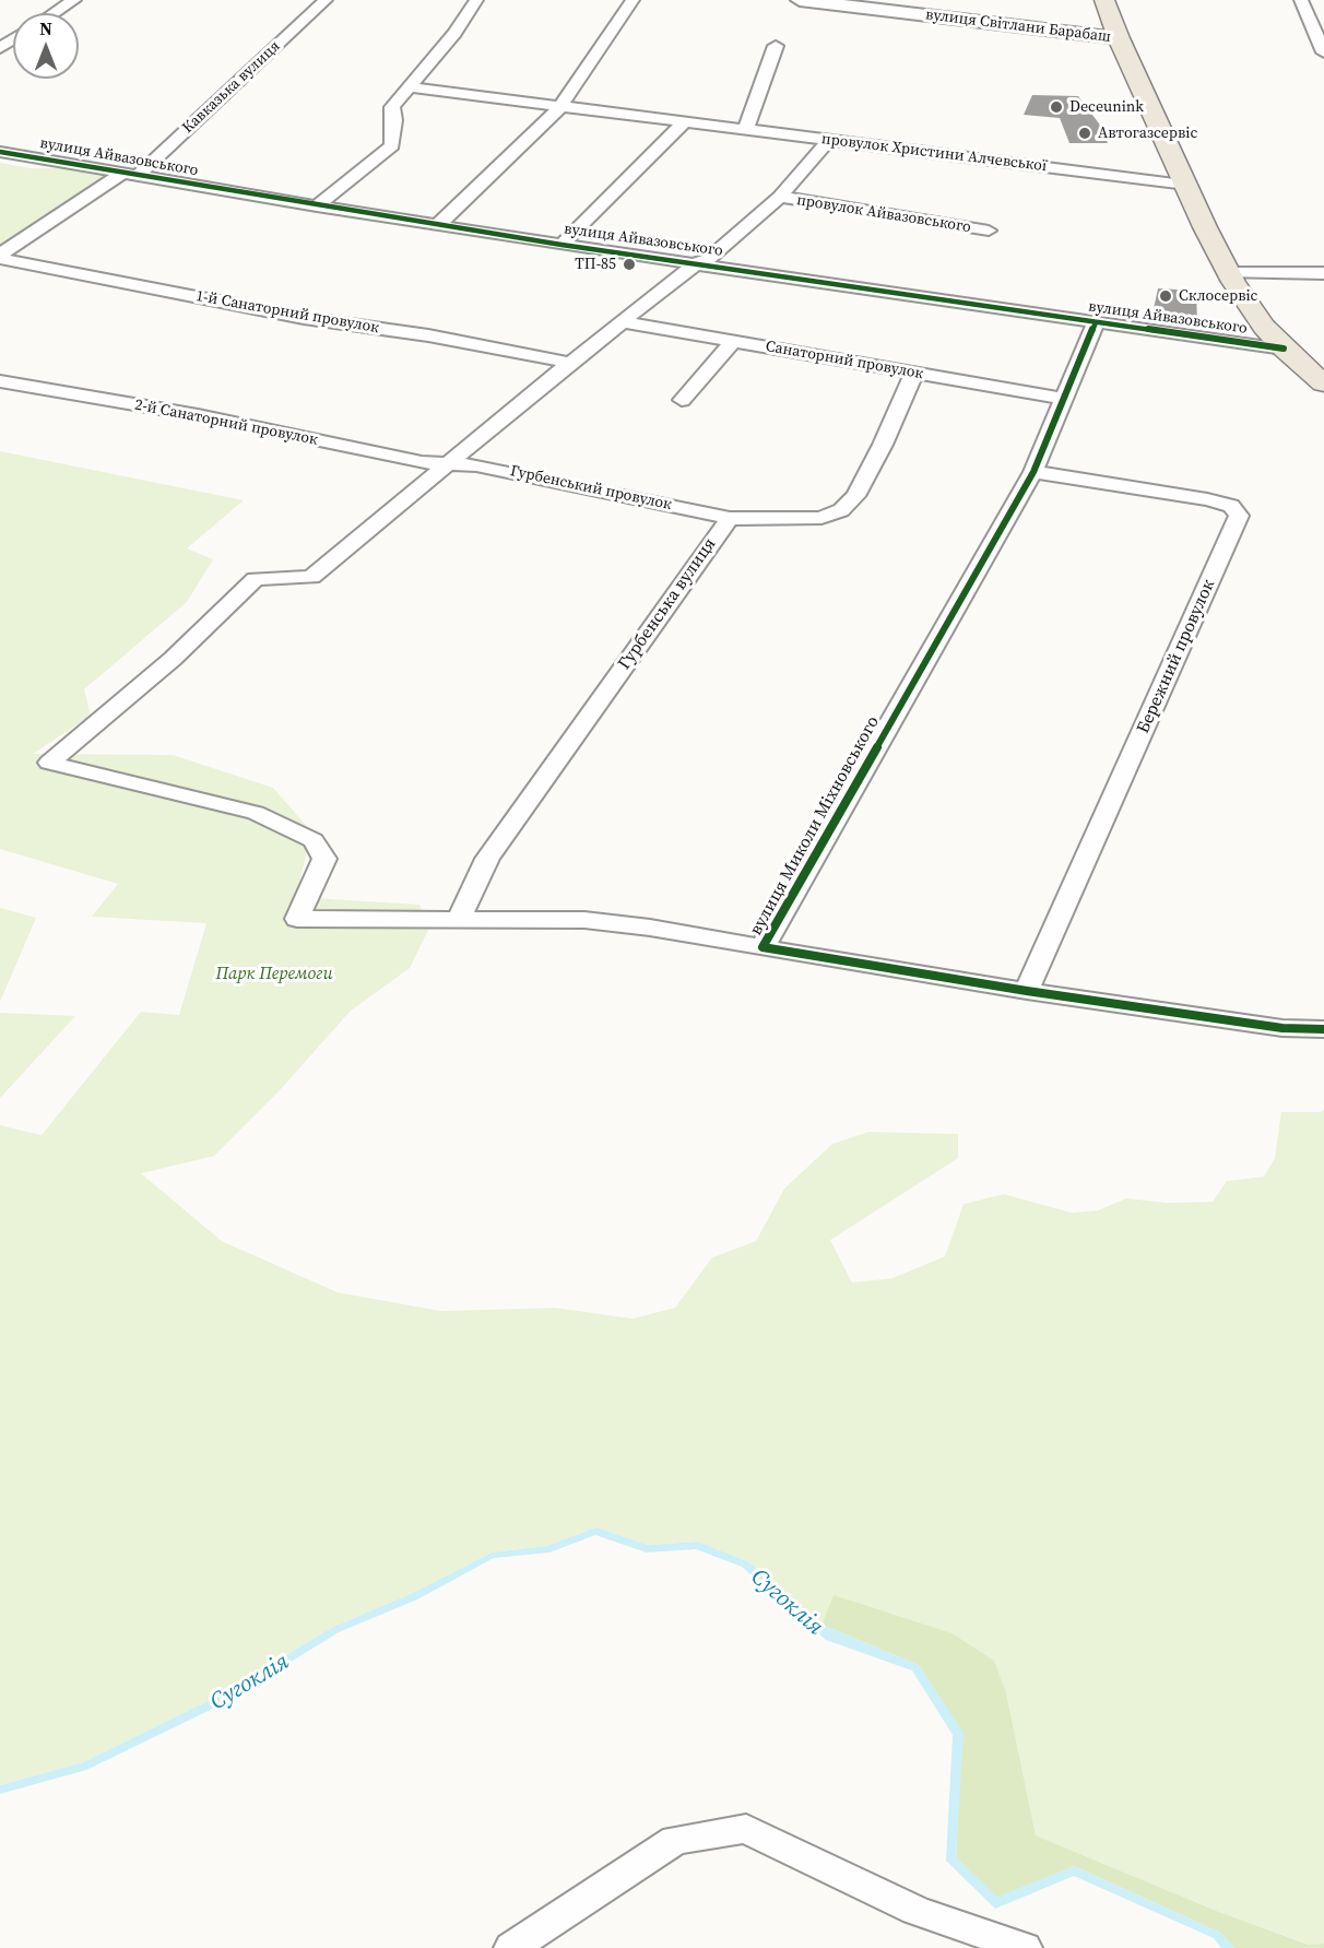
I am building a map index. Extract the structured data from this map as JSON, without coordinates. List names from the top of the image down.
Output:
{
  "streets": {
    "street": [
      "вулиця Світлани Барабаш",
      "Кавказька вулиця",
      "провулок Христини Алчевської",
      "вулиця Айвазовського",
      "провулок Айвазовського",
      "1-й Санаторний провулок",
      "Санаторний провулок",
      "2-й Санаторний провулок",
      "Гурбенський провулок",
      "Гурбенська вулиця",
      "Бережний провулок",
      "вулиця Миколи Міхновського"
    ]
  },
  "crossings": [
    ["Кавказька вулиця", "вулиця Айвазовського"],
    ["Кавказька вулиця", "1-й Санаторний провулок"],
    ["вулиця Айвазовського", "вулиця Миколи Міхновського"],
    ["Санаторний провулок", "вулиця Миколи Міхновського"],
    ["2-й Санаторний провулок", "Гурбенський провулок"],
    ["Гурбенський провулок", "Гурбенська вулиця"],
    ["Бережний провулок", "вулиця Миколи Міхновського"]
  ],
  "water": ["Сугоклія"],
  "parks": ["Парк Перемоги"],
  "places": [
    "Deceunink",
    "Автогазсервіс",
    "ТП-85",
    "Склосервіс"
  ],
  "north": "top"
}
